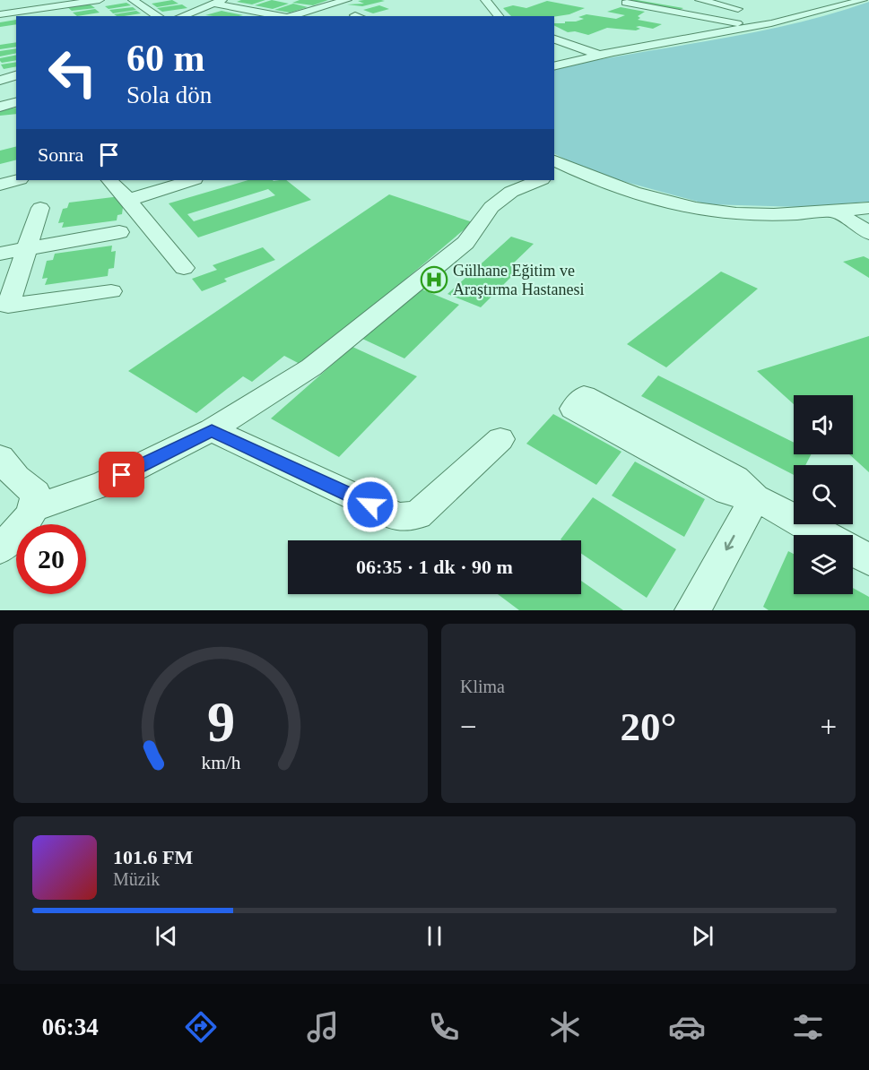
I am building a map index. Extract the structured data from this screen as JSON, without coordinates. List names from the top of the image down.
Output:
{
  "places": {
    "hospital": ["Gülhane Eğitim ve Araştırma Hastanesi"]
  },
  "page": {
    "turn": ["60 m", "Sola dön"],
    "then": "Sonra",
    "limit": "20",
    "trip": "06:35 · 1 dk · 90 m",
    "tile": "Klima",
    "heat": ["−", "20°", "+"],
    "song": ["101.6 FM", "Müzik"],
    "tabs": "06:34",
    "gauge": ["9", "km/h"]
  }
}
